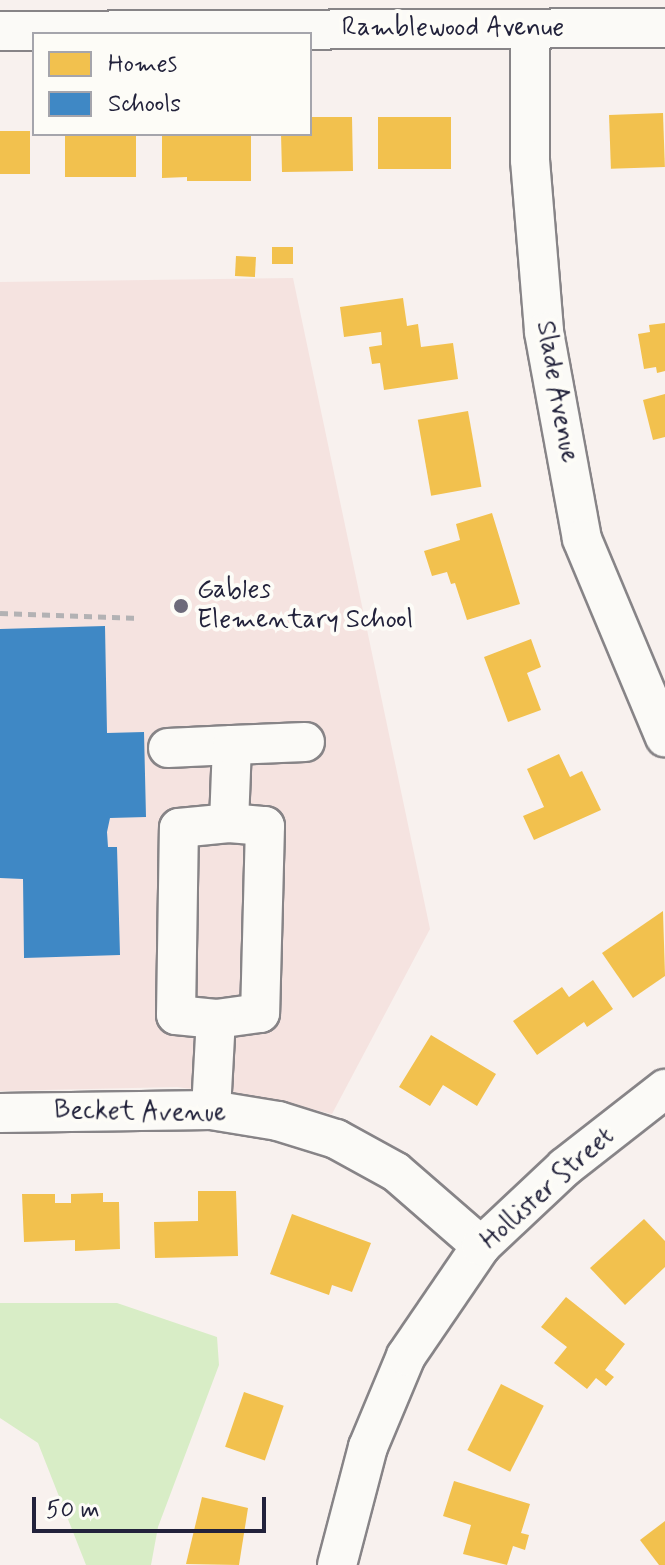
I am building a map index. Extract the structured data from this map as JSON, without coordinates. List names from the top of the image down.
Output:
{
  "streets": {
    "street": [
      "Ramblewood Avenue",
      "Slade Avenue",
      "Becket Avenue",
      "Hollister Street"
    ]
  },
  "crossings": [
    ["Ramblewood Avenue", "Slade Avenue"],
    ["Becket Avenue", "Hollister Street"]
  ],
  "places": ["Gables Elementary School"],
  "legend": ["Homes", "Schools"],
  "scale_bar": "50 m"
}
